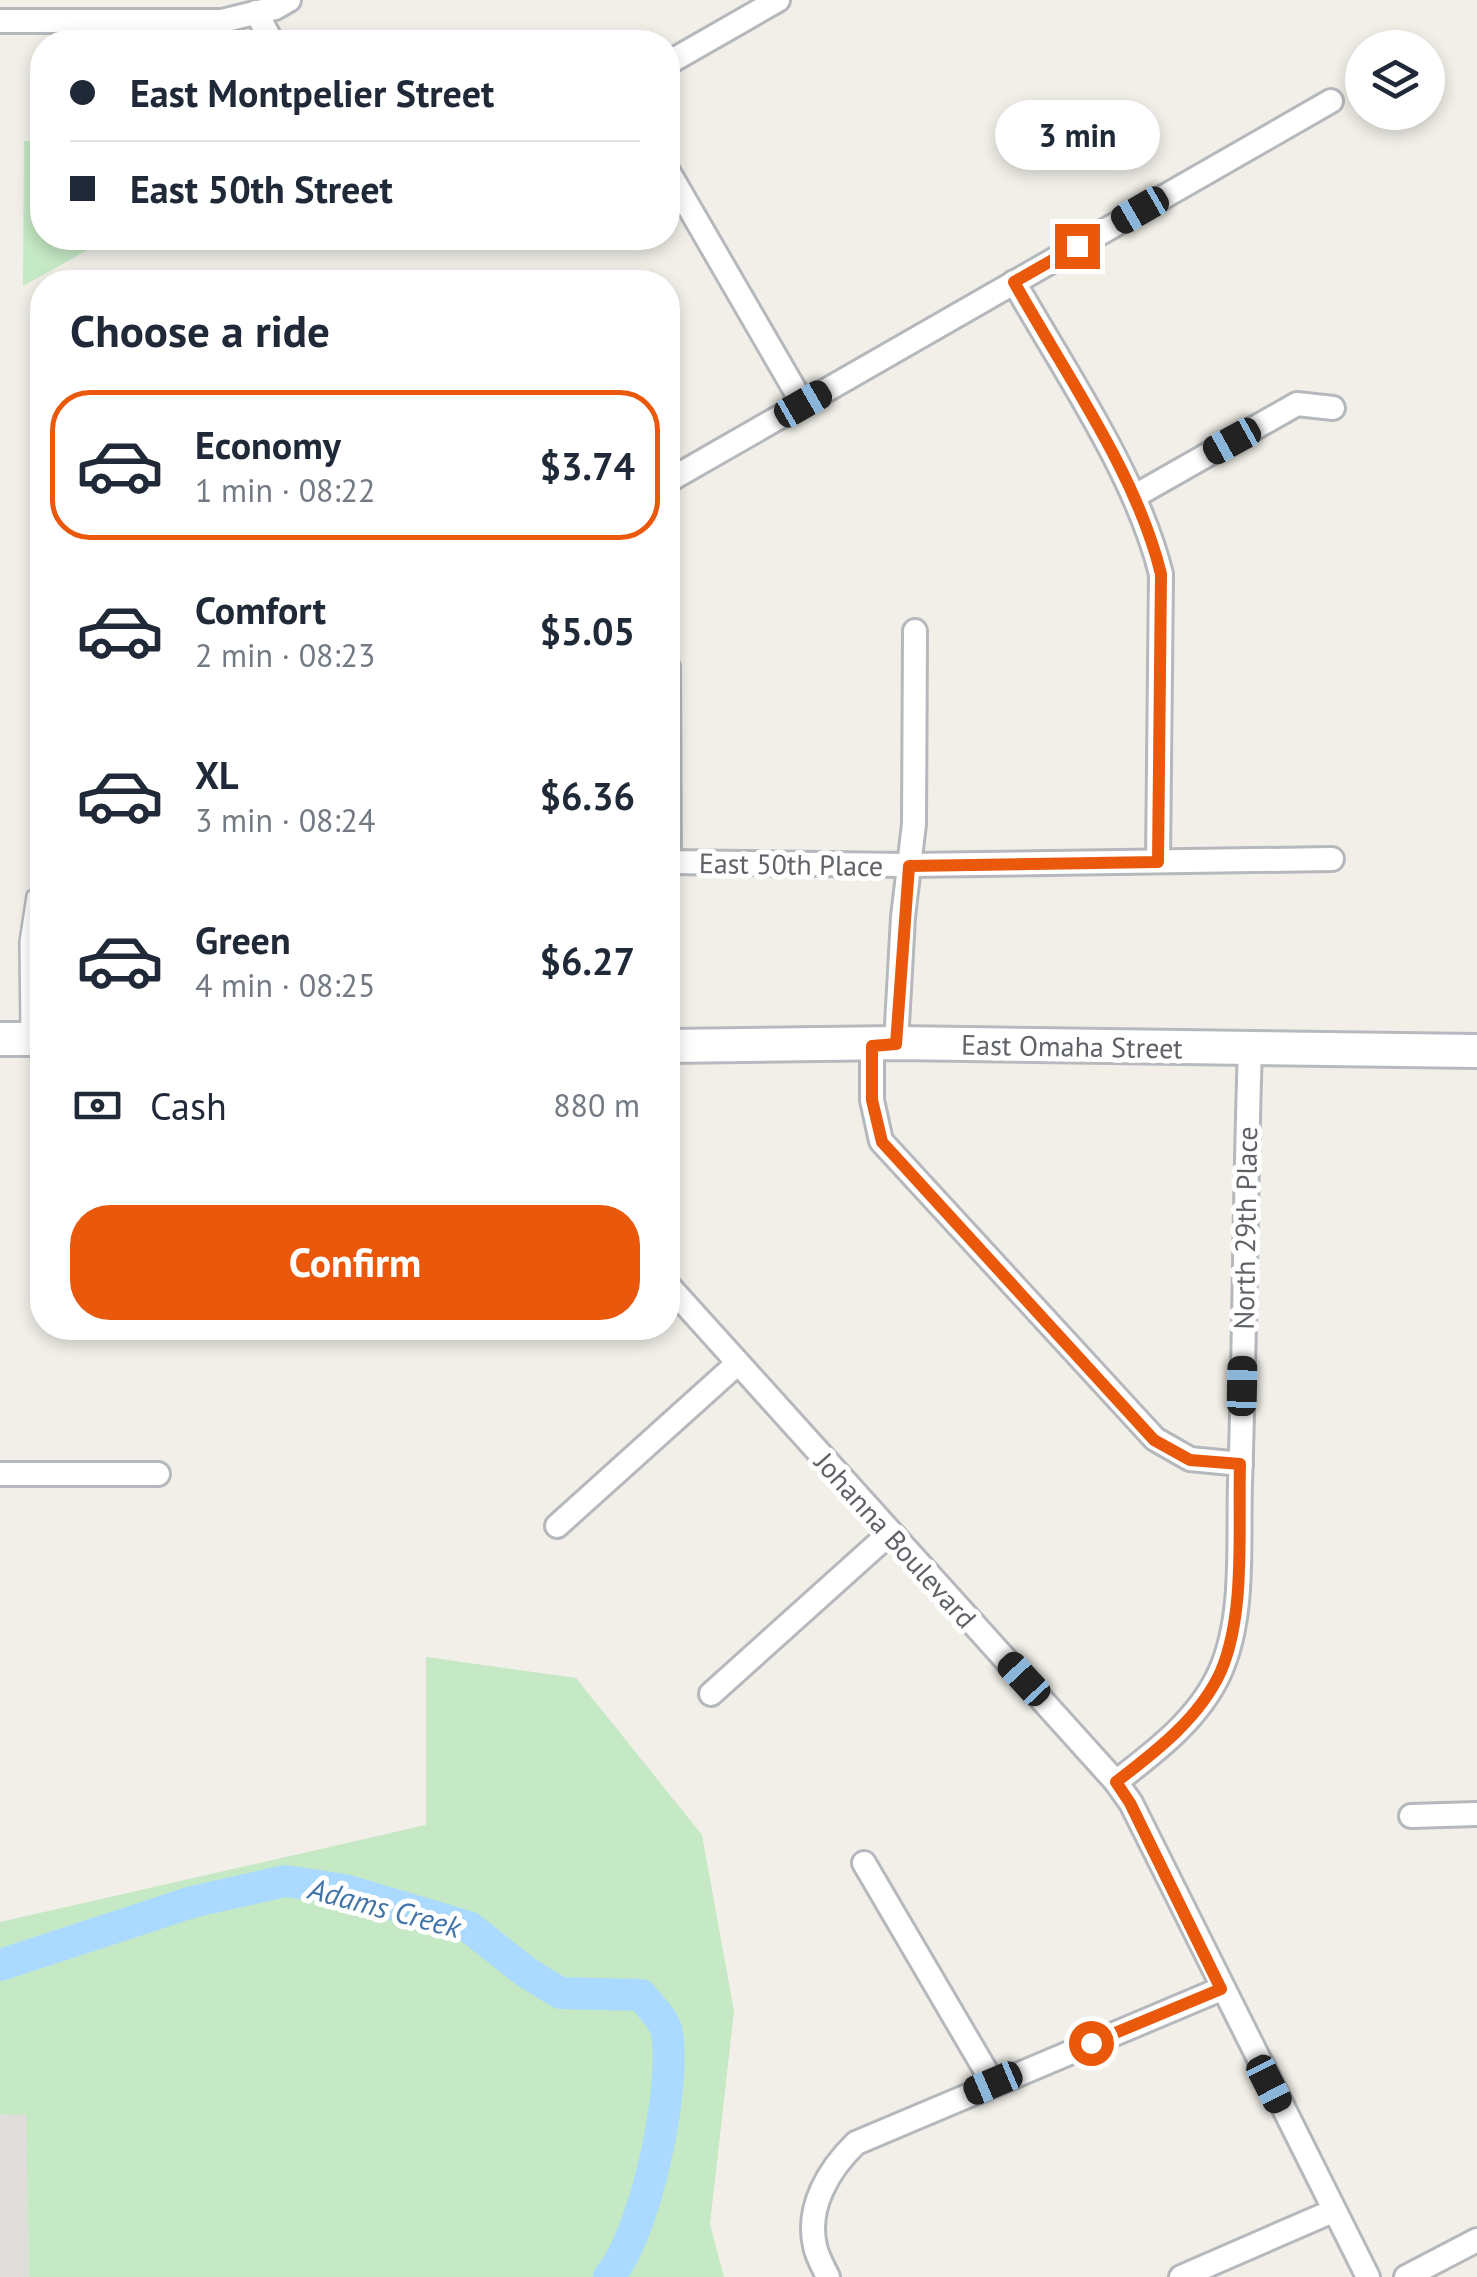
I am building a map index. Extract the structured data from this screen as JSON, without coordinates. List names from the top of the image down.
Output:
{
  "streets": {
    "street": [
      "East 50th Place",
      "East Omaha Street",
      "North 29th Place",
      "Johanna Boulevard"
    ]
  },
  "crossings": [
    ["East Omaha Street", "North 29th Place"],
    ["North 29th Place", "Johanna Boulevard"]
  ],
  "water": ["Adams Creek"],
  "page": {
    "banner": ["East Montpelier Street", "East 50th Street"],
    "bubble": "3 min",
    "heading": "Choose a ride",
    "list": [
      {
        "name": "Economy",
        "note": "1 min · 08:22",
        "value": "$3.74"
      },
      {
        "name": "Comfort",
        "note": "2 min · 08:23",
        "value": "$5.05"
      },
      {
        "name": "XL",
        "note": "3 min · 08:24",
        "value": "$6.36"
      },
      {
        "name": "Green",
        "note": "4 min · 08:25",
        "value": "$6.27"
      }
    ],
    "pay": ["Cash", "880 m"],
    "buttons": "Confirm"
  }
}
